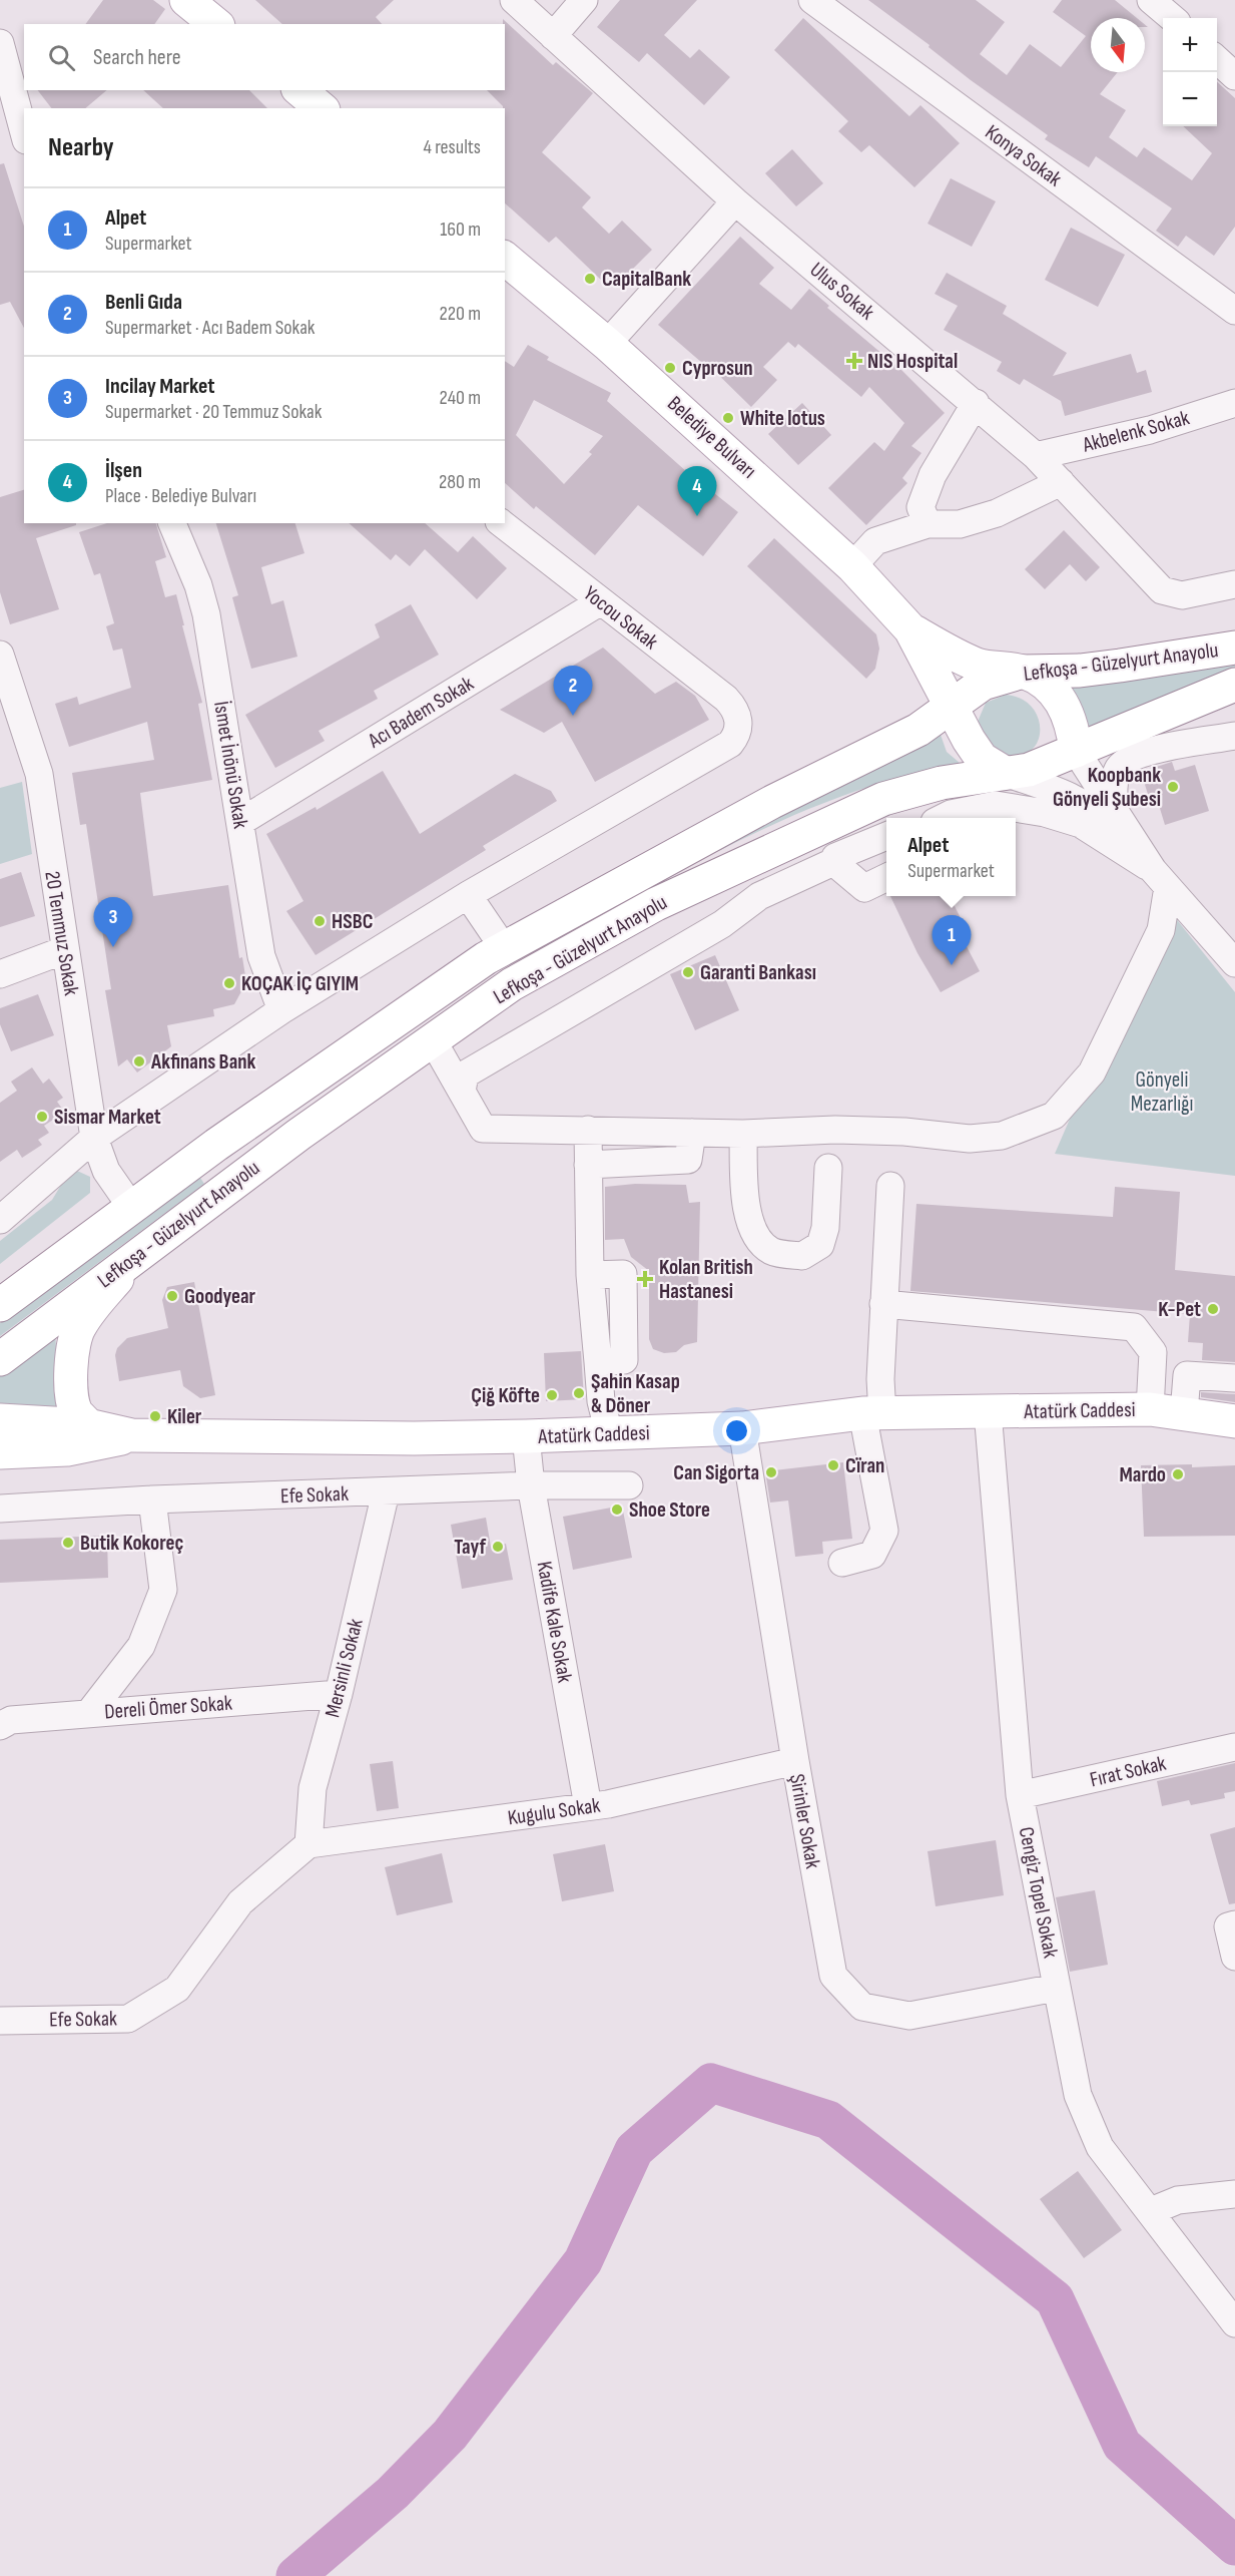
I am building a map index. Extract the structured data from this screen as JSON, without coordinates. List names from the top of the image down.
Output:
{
  "streets": {
    "main road": ["Belediye Bulvarı", "Lefkoşa - Güzelyurt Anayolu", "Atatürk Caddesi"],
    "street": [
      "Konya Sokak",
      "Ulus Sokak",
      "Akbelenk Sokak",
      "Yocou Sokak",
      "Acı Badem Sokak",
      "İsmet İnönü Sokak",
      "20 Temmuz Sokak",
      "Efe Sokak",
      "Kadife Kale Sokak",
      "Mersinli Sokak",
      "Dereli Ömer Sokak",
      "Fırat Sokak",
      "Kugulu Sokak",
      "Şirinler Sokak",
      "Cengiz Topel Sokak"
    ]
  },
  "crossings": [
    ["Ulus Sokak", "Akbelenk Sokak"],
    ["Belediye Bulvarı", "Lefkoşa - Güzelyurt Anayolu"],
    ["Yocou Sokak", "Acı Badem Sokak"],
    ["Lefkoşa - Güzelyurt Anayolu", "20 Temmuz Sokak"],
    ["Acı Badem Sokak", "İsmet İnönü Sokak"],
    ["Atatürk Caddesi", "Kadife Kale Sokak"],
    ["Atatürk Caddesi", "Şirinler Sokak"],
    ["Atatürk Caddesi", "Cengiz Topel Sokak"],
    ["Efe Sokak", "Kadife Kale Sokak"],
    ["Efe Sokak", "Mersinli Sokak"],
    ["Efe Sokak", "Kugulu Sokak"],
    ["Kadife Kale Sokak", "Kugulu Sokak"],
    ["Mersinli Sokak", "Dereli Ömer Sokak"],
    ["Mersinli Sokak", "Kugulu Sokak"],
    ["Fırat Sokak", "Cengiz Topel Sokak"],
    ["Kugulu Sokak", "Şirinler Sokak"],
    ["Şirinler Sokak", "Cengiz Topel Sokak"]
  ],
  "parks": ["Gönyeli Mezarlığı"],
  "places": {
    "other": [
      "CapitalBank",
      "Cyprosun",
      "White lotus",
      "Koopbank Gönyeli Şubesi",
      "HSBC",
      "Garanti Bankası",
      "KOÇAK İÇ GIYIM",
      "Akfinans Bank",
      "Sismar Market",
      "Goodyear",
      "K-Pet",
      "Şahin Kasap & Döner",
      "Çiğ Köfte",
      "Kiler",
      "Cïran",
      "Can Sigorta",
      "Mardo",
      "Shoe Store",
      "Butik Kokoreç",
      "Tayf"
    ],
    "health": ["NIS Hospital", "Kolan British Hastanesi"]
  },
  "north": "bottom",
  "page": {
    "map_buttons": ["+", "−"],
    "search": "Search here",
    "heading": ["Nearby", "4 results"],
    "list": [
      {
        "mark": "1",
        "name": "Alpet",
        "note": "Supermarket",
        "value": "160 m"
      },
      {
        "mark": "2",
        "name": "Benli Gıda",
        "note": "Supermarket · Acı Badem Sokak",
        "value": "220 m"
      },
      {
        "mark": "3",
        "name": "Incilay Market",
        "note": "Supermarket · 20 Temmuz Sokak",
        "value": "240 m"
      },
      {
        "mark": "4",
        "name": "İlşen",
        "note": "Place · Belediye Bulvarı",
        "value": "280 m"
      }
    ],
    "pins": [
      "4",
      "2",
      "3",
      "1"
    ],
    "popup": ["Alpet", "Supermarket"]
  }
}
